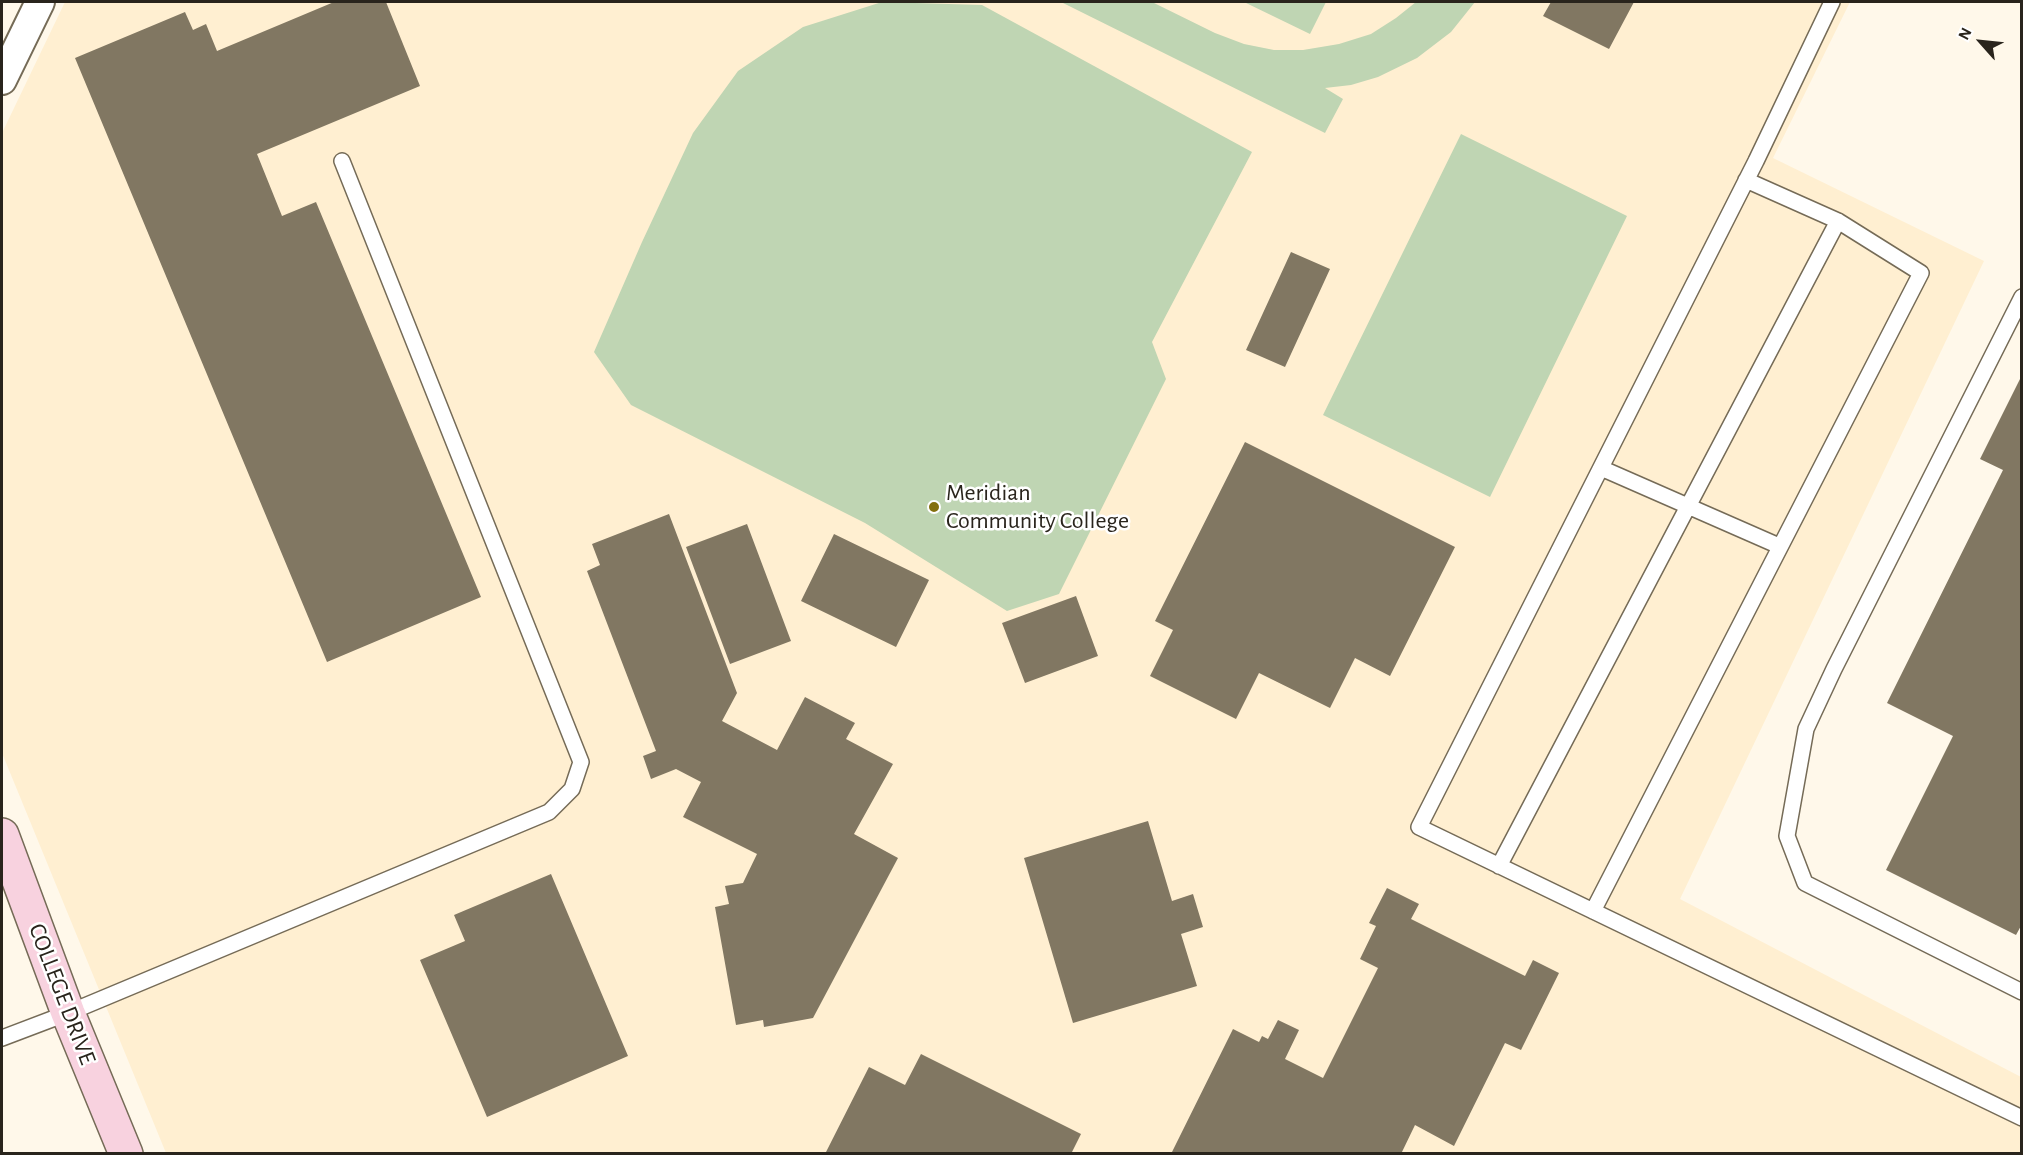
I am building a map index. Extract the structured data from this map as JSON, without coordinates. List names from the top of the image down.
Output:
{
  "streets": {
    "street": ["COLLEGE DRIVE"]
  },
  "places": ["Meridian Community College"],
  "north": "top left"
}
